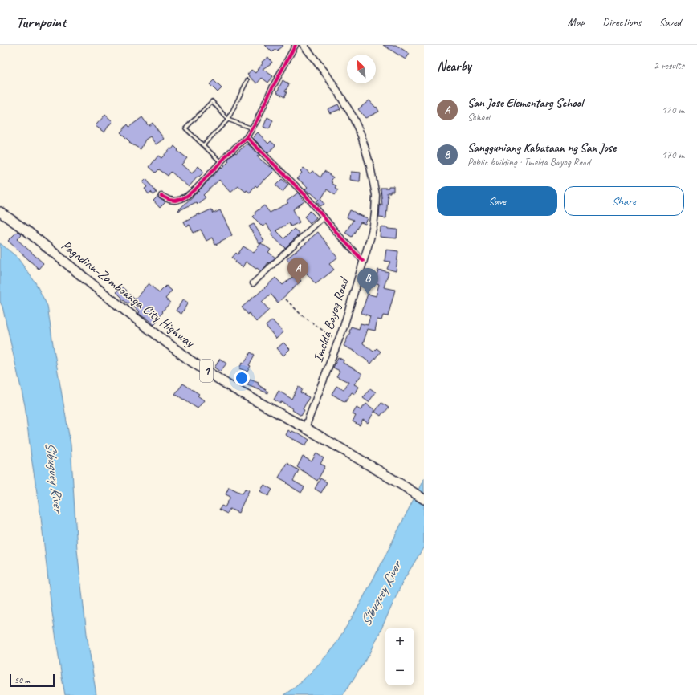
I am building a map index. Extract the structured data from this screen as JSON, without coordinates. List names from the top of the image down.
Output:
{
  "streets": {
    "highway": ["Pagadian-Zamboanga City Highway", "1"],
    "main road": ["Imelda Bayog Road"]
  },
  "crossings": [
    ["Pagadian-Zamboanga City Highway", "Imelda Bayog Road"]
  ],
  "water": ["Sibuguey River"],
  "scale_bar": "50 m",
  "north": "top left",
  "page": {
    "header": "Turnpoint",
    "nav": ["Map", "Directions", "Saved"],
    "heading": ["Nearby", "2 results"],
    "list": [
      {
        "mark": "A",
        "name": "San Jose Elementary School",
        "note": "School",
        "value": "120 m"
      },
      {
        "mark": "B",
        "name": "Sangguniang Kabataan ng San Jose",
        "note": "Public building · Imelda Bayog Road",
        "value": "170 m"
      }
    ],
    "buttons": ["Save", "Share"],
    "pins": ["A", "B"],
    "map_buttons": ["+", "−"],
    "scale": "50 m"
  }
}
